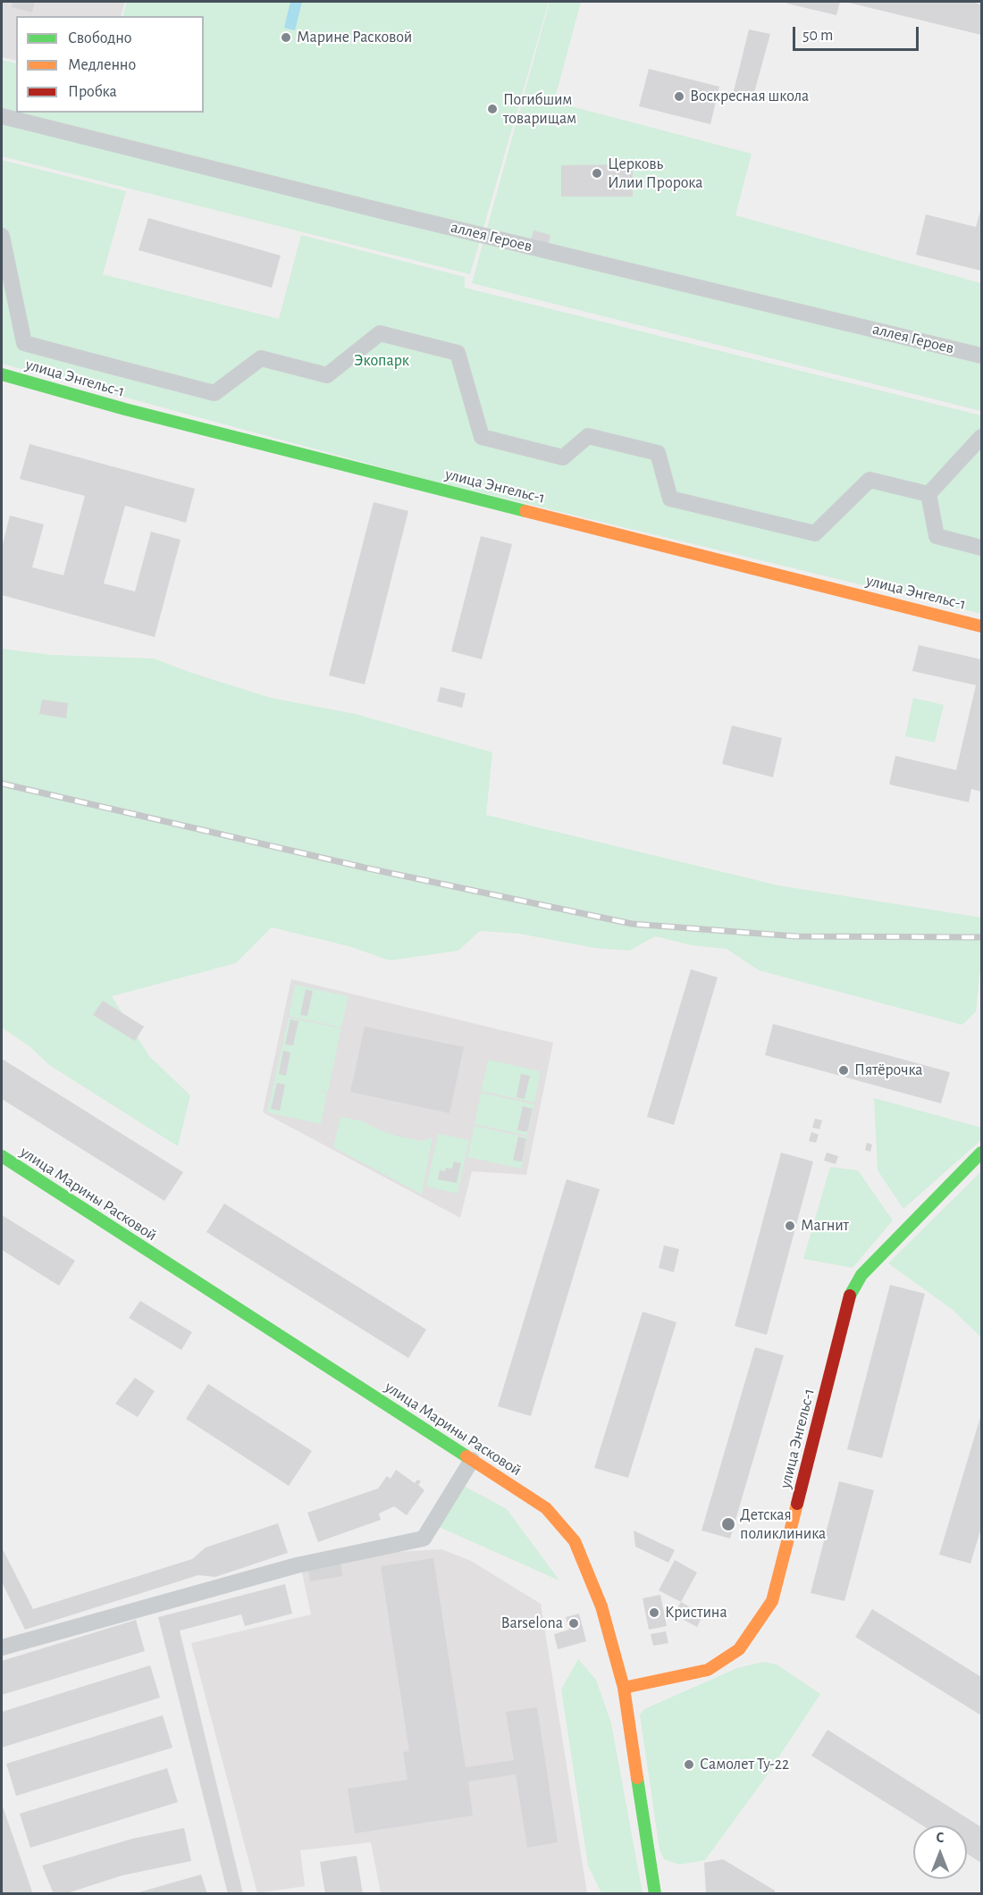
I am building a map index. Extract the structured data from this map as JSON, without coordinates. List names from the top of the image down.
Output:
{
  "streets": {
    "street": ["аллея Героев", "улица Энгельс-1", "улица Марины Расковой"]
  },
  "crossings": [
    ["улица Энгельс-1", "улица Марины Расковой"]
  ],
  "parks": ["Экопарк"],
  "places": [
    "Марине Расковой",
    "Воскресная школа",
    "Погибшим товарищам",
    "Церковь Илии Пророка",
    "Пятёрочка",
    "Магнит",
    "Детская поликлиника",
    "Кристина",
    "Barselona",
    "Самолет Ту-22"
  ],
  "legend": ["Свободно", "Медленно", "Пробка"],
  "scale_bar": "50 m",
  "north": "top"
}
